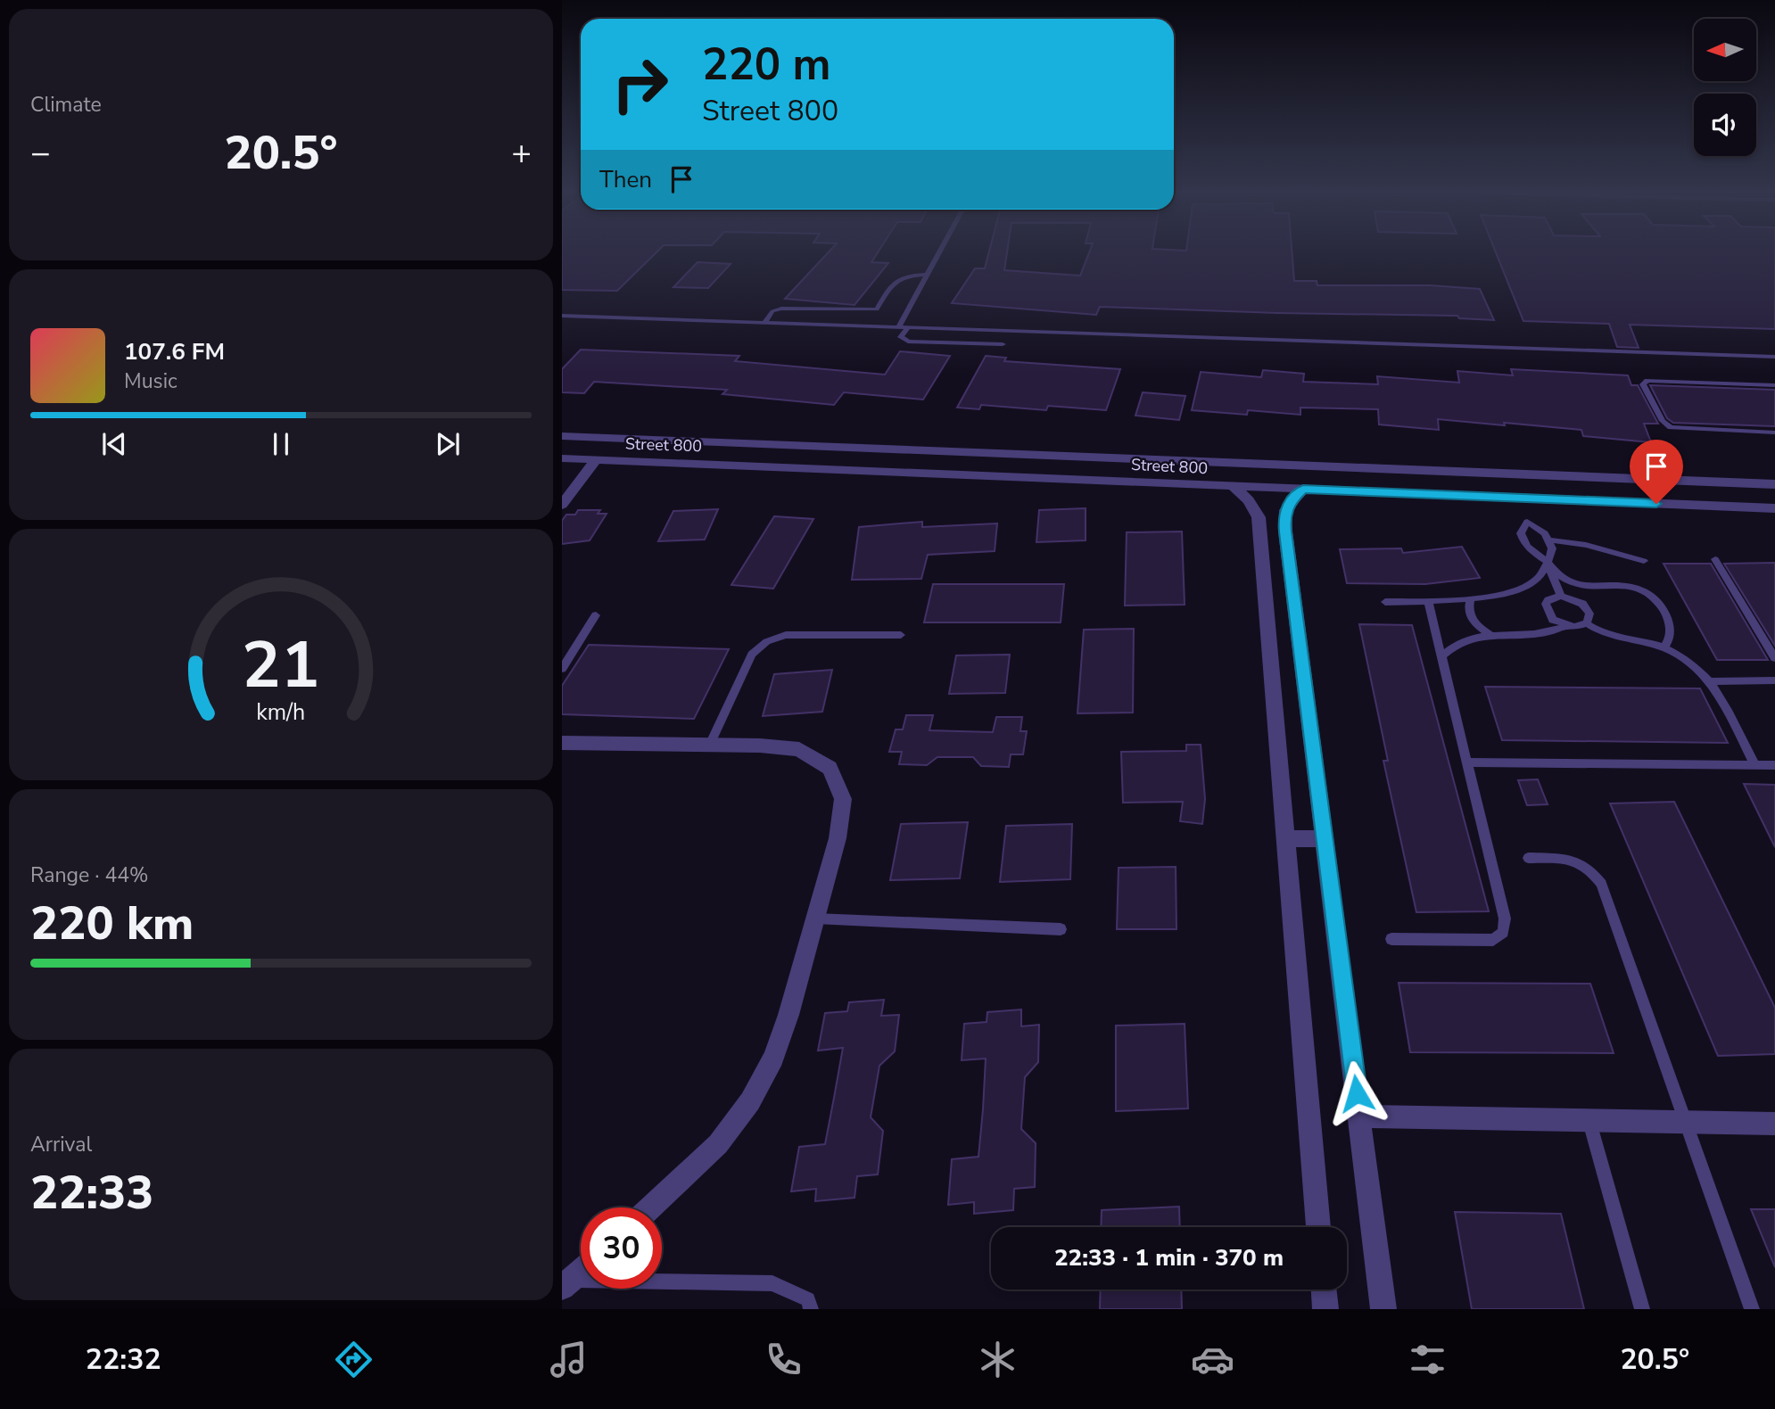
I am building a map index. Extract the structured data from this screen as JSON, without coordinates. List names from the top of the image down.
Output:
{
  "streets": {
    "street": ["Street 800"]
  },
  "north": "left",
  "page": {
    "tile": [
      "Climate",
      ["Range · 44%", "220 km"],
      ["Arrival", "22:33"]
    ],
    "turn": ["220 m", "Street 800"],
    "heat": ["−", "20.5°", "+"],
    "then": "Then",
    "song": ["107.6 FM", "Music"],
    "limit": "30",
    "trip": "22:33 · 1 min · 370 m",
    "tabs": ["22:32", "20.5°"],
    "gauge": ["21", "km/h"]
  }
}
